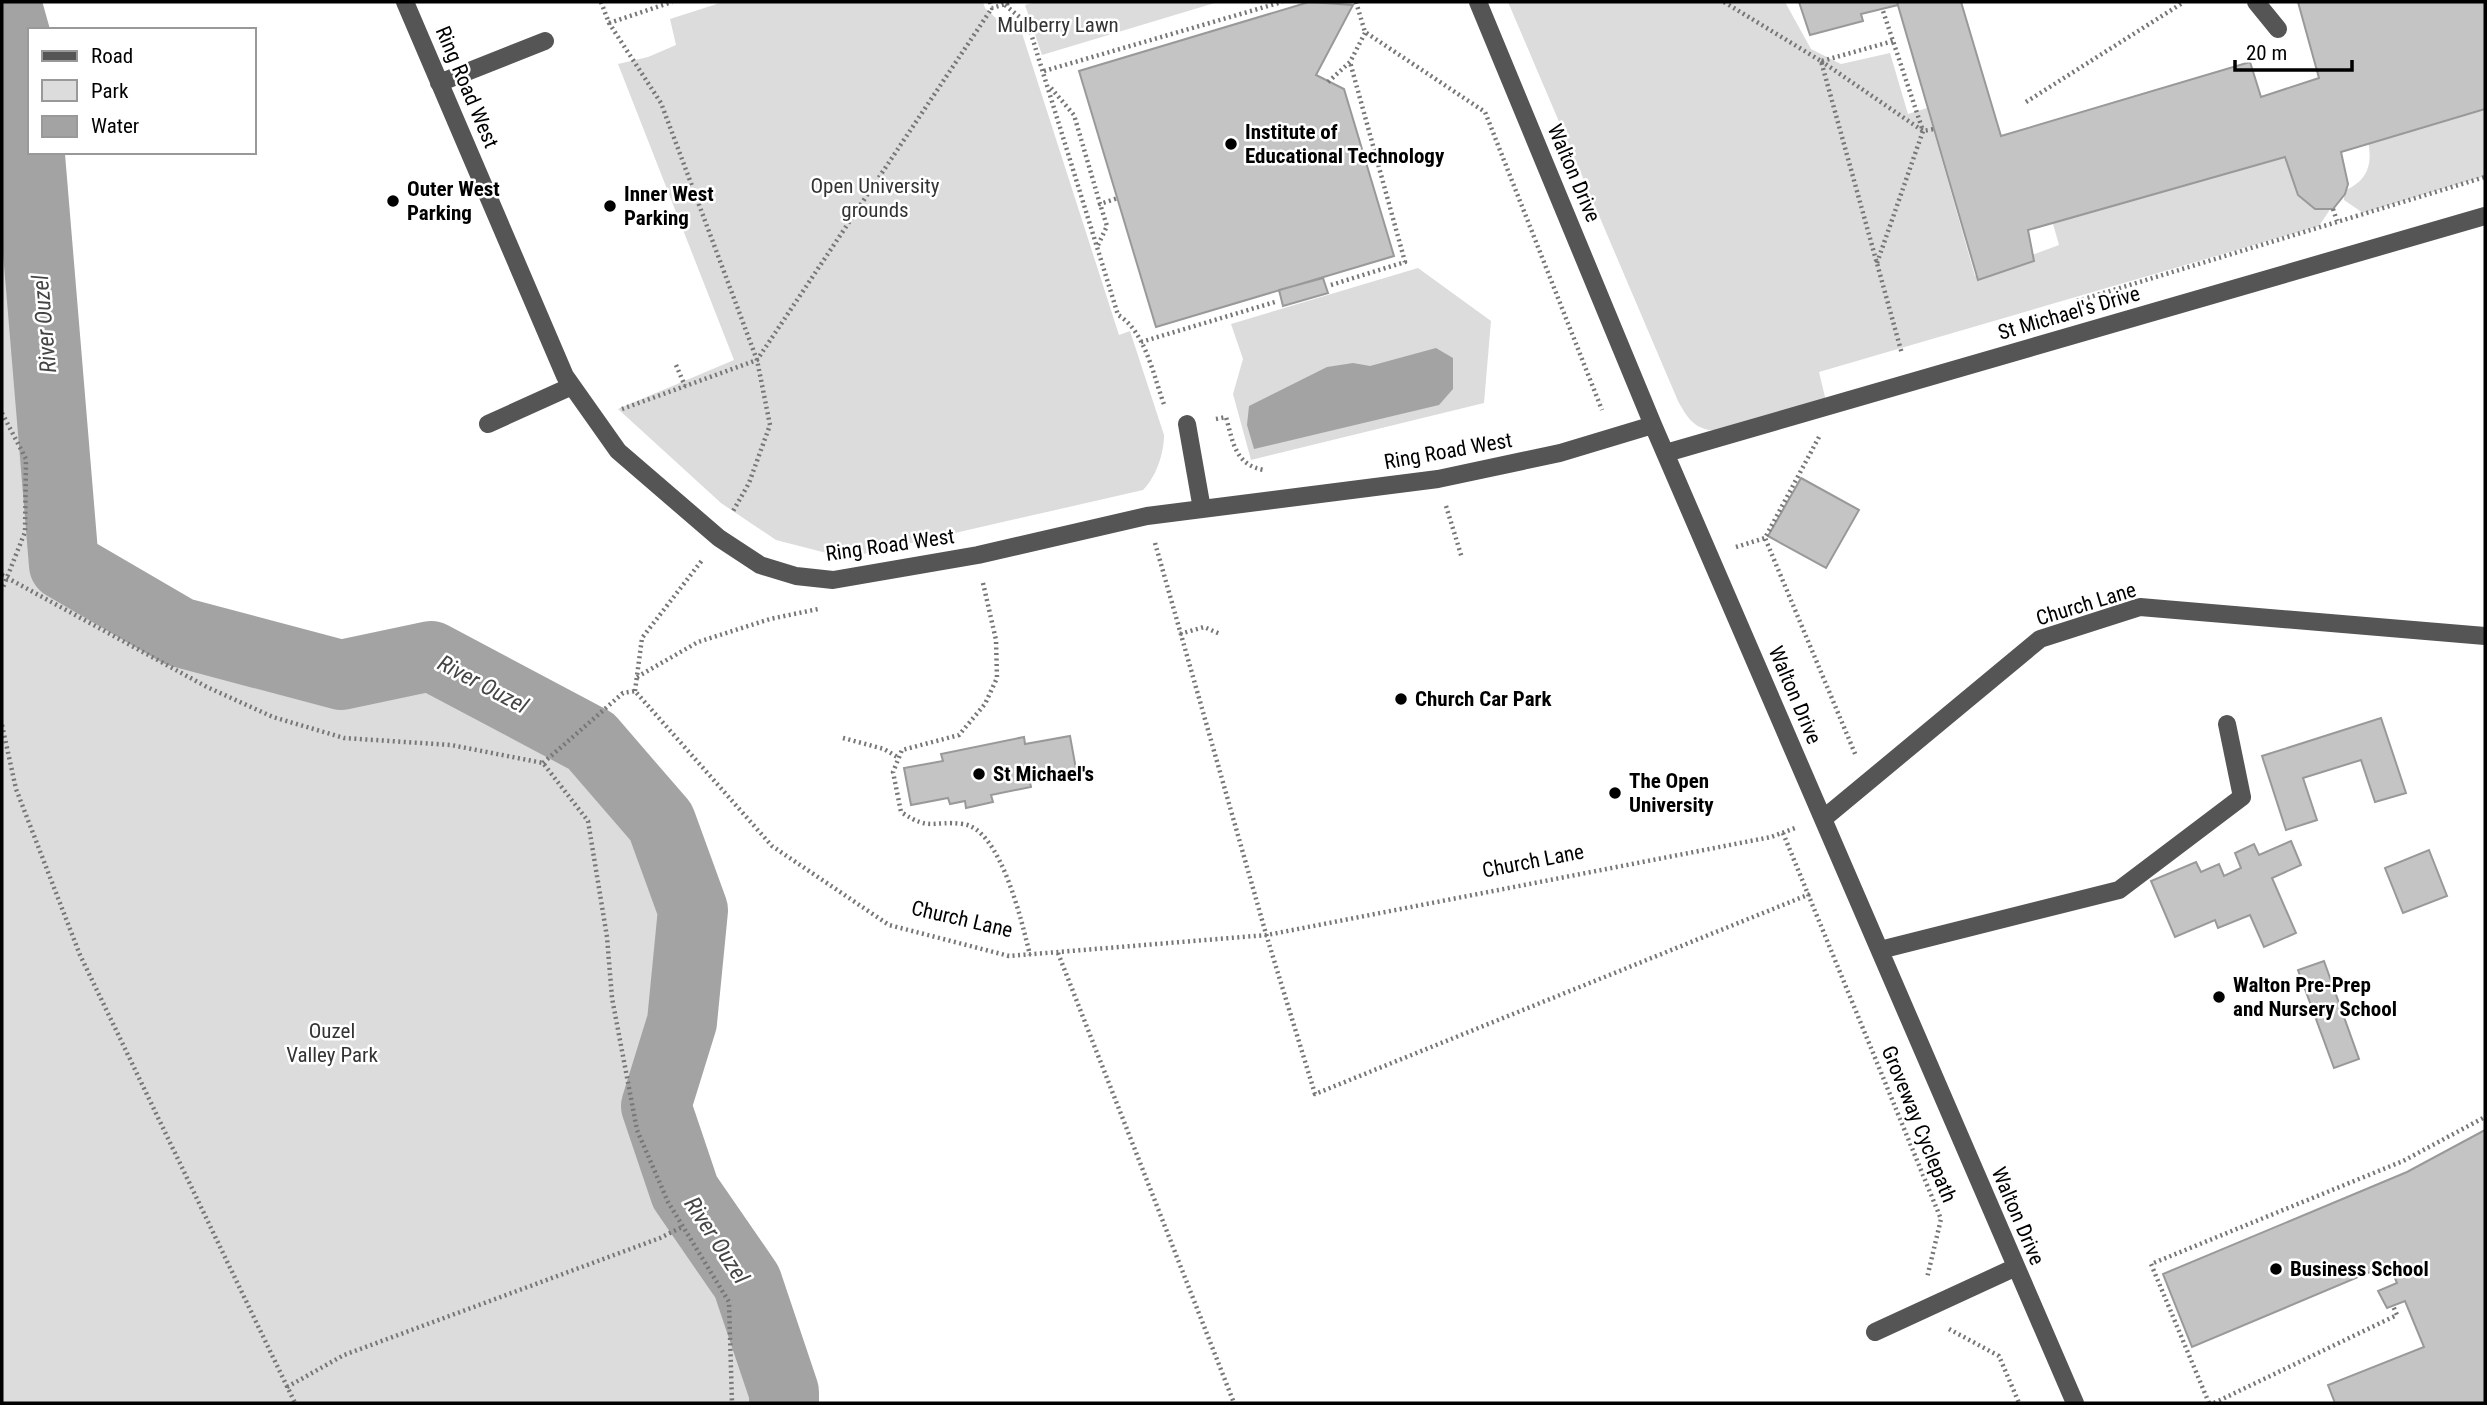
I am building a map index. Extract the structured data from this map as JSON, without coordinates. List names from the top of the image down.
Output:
{
  "streets": {
    "street": [
      "Ring Road West",
      "Walton Drive",
      "St Michael's Drive",
      "Church Lane"
    ],
    "path": ["Groveway Cyclepath"]
  },
  "crossings": [
    ["Ring Road West", "Walton Drive"],
    ["Walton Drive", "St Michael's Drive"],
    ["Walton Drive", "Church Lane"],
    ["Church Lane", "Groveway Cyclepath"]
  ],
  "water": ["River Ouzel"],
  "parks": ["Mulberry Lawn", "Open University grounds", "Ouzel Valley Park"],
  "places": [
    "Institute of Educational Technology",
    "Outer West Parking",
    "Inner West Parking",
    "Church Car Park",
    "St Michael's",
    "The Open University",
    "Walton Pre-Prep and Nursery School",
    "Business School"
  ],
  "legend": ["Road", "Park", "Water"],
  "scale_bar": "20 m"
}
